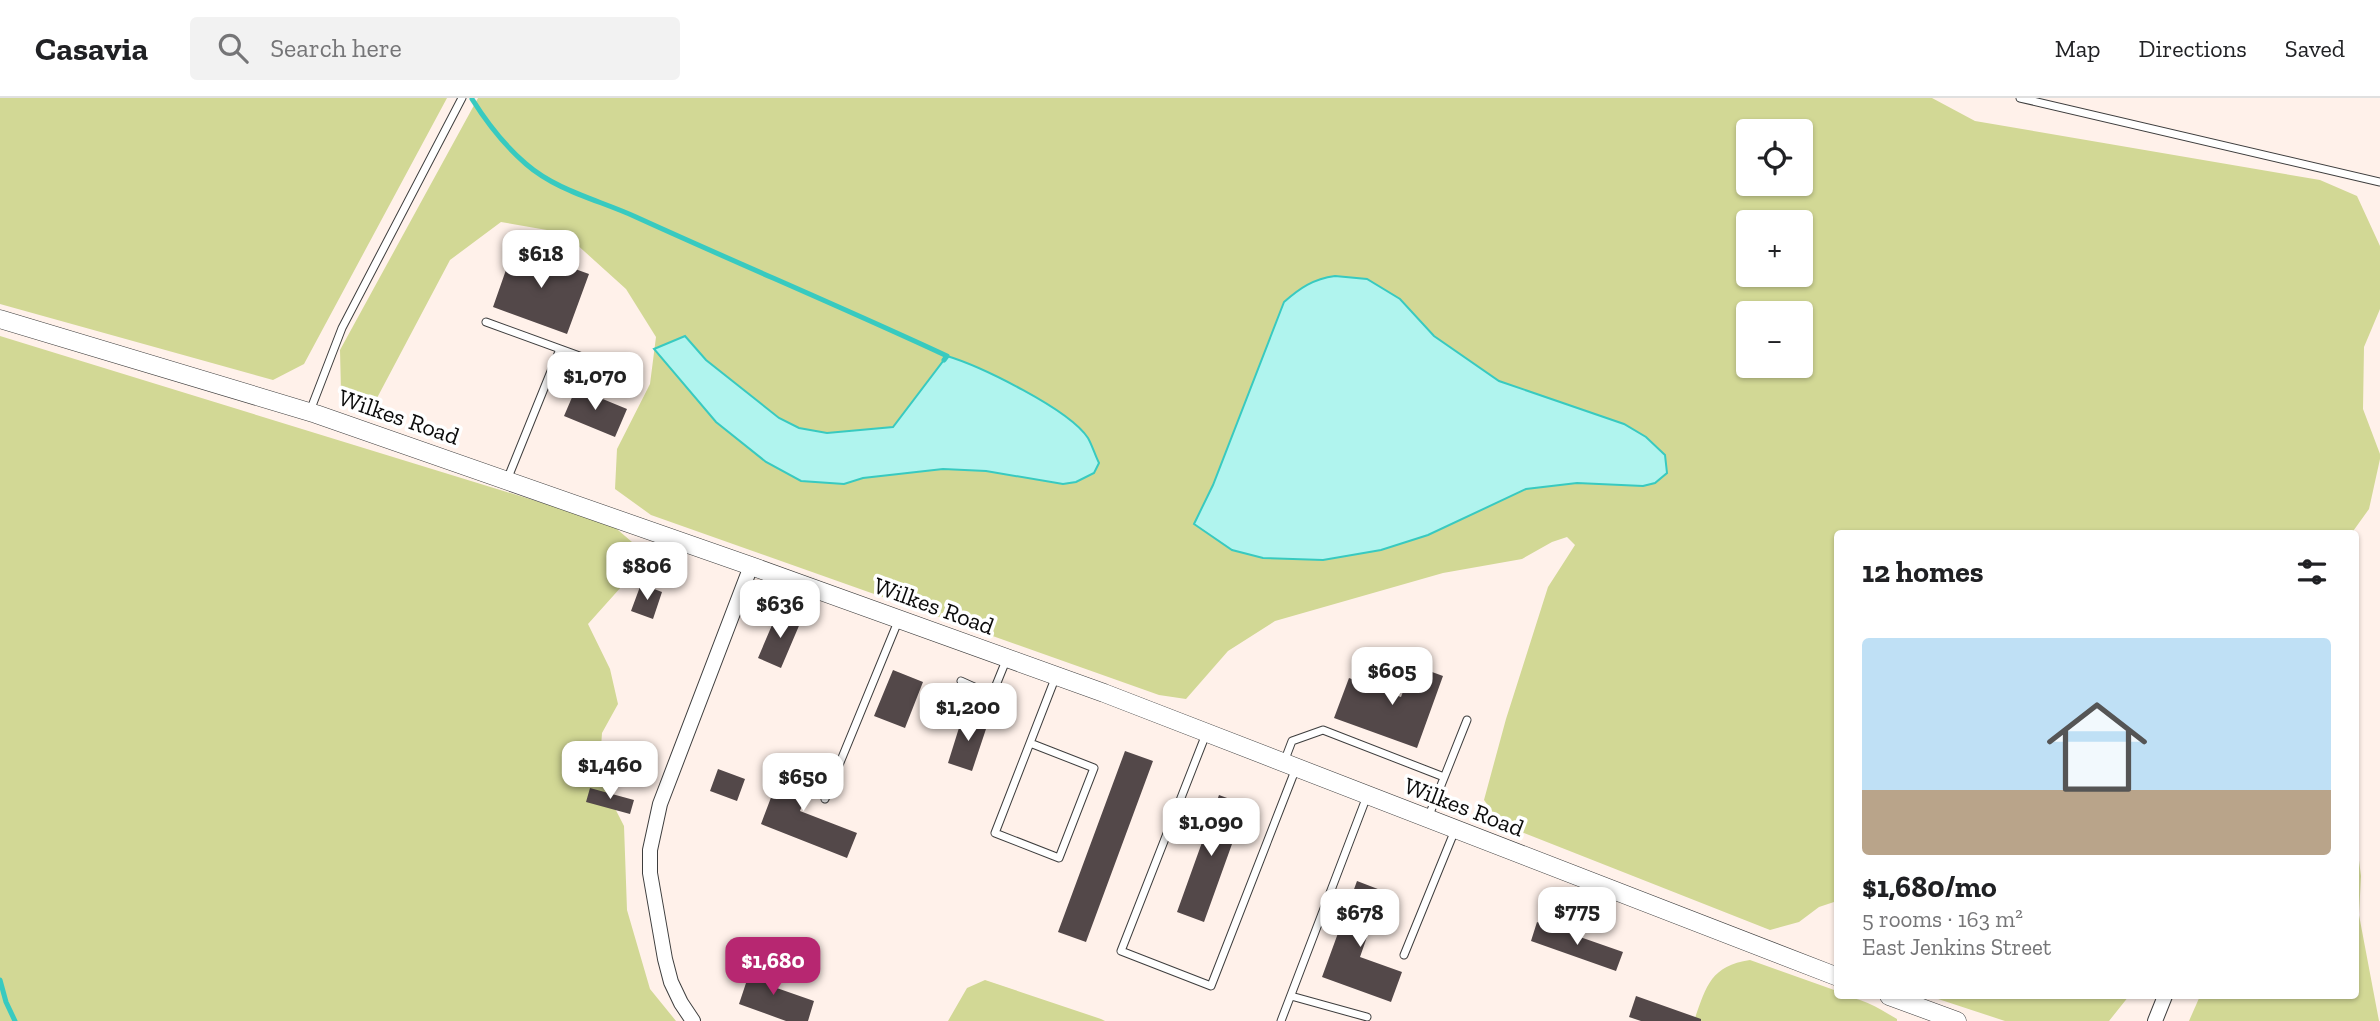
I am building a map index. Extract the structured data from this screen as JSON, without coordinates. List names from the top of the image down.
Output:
{
  "streets": {
    "street": ["Wilkes Road"]
  },
  "page": {
    "header": "Casavia",
    "search": "Search here",
    "nav": ["Map", "Directions", "Saved"],
    "map_buttons": ["+", "−"],
    "price": [
      "$618",
      "$1,070",
      "$806",
      "$636",
      "$605",
      "$1,200",
      "$1,460",
      "$650",
      "$1,090",
      "$775",
      "$678",
      "$1,680"
    ],
    "heading": "12 homes",
    "list": [
      {
        "name": "$1,680/mo",
        "note": "5 rooms · 163 m² · East Jenkins Street"
      }
    ]
  }
}
